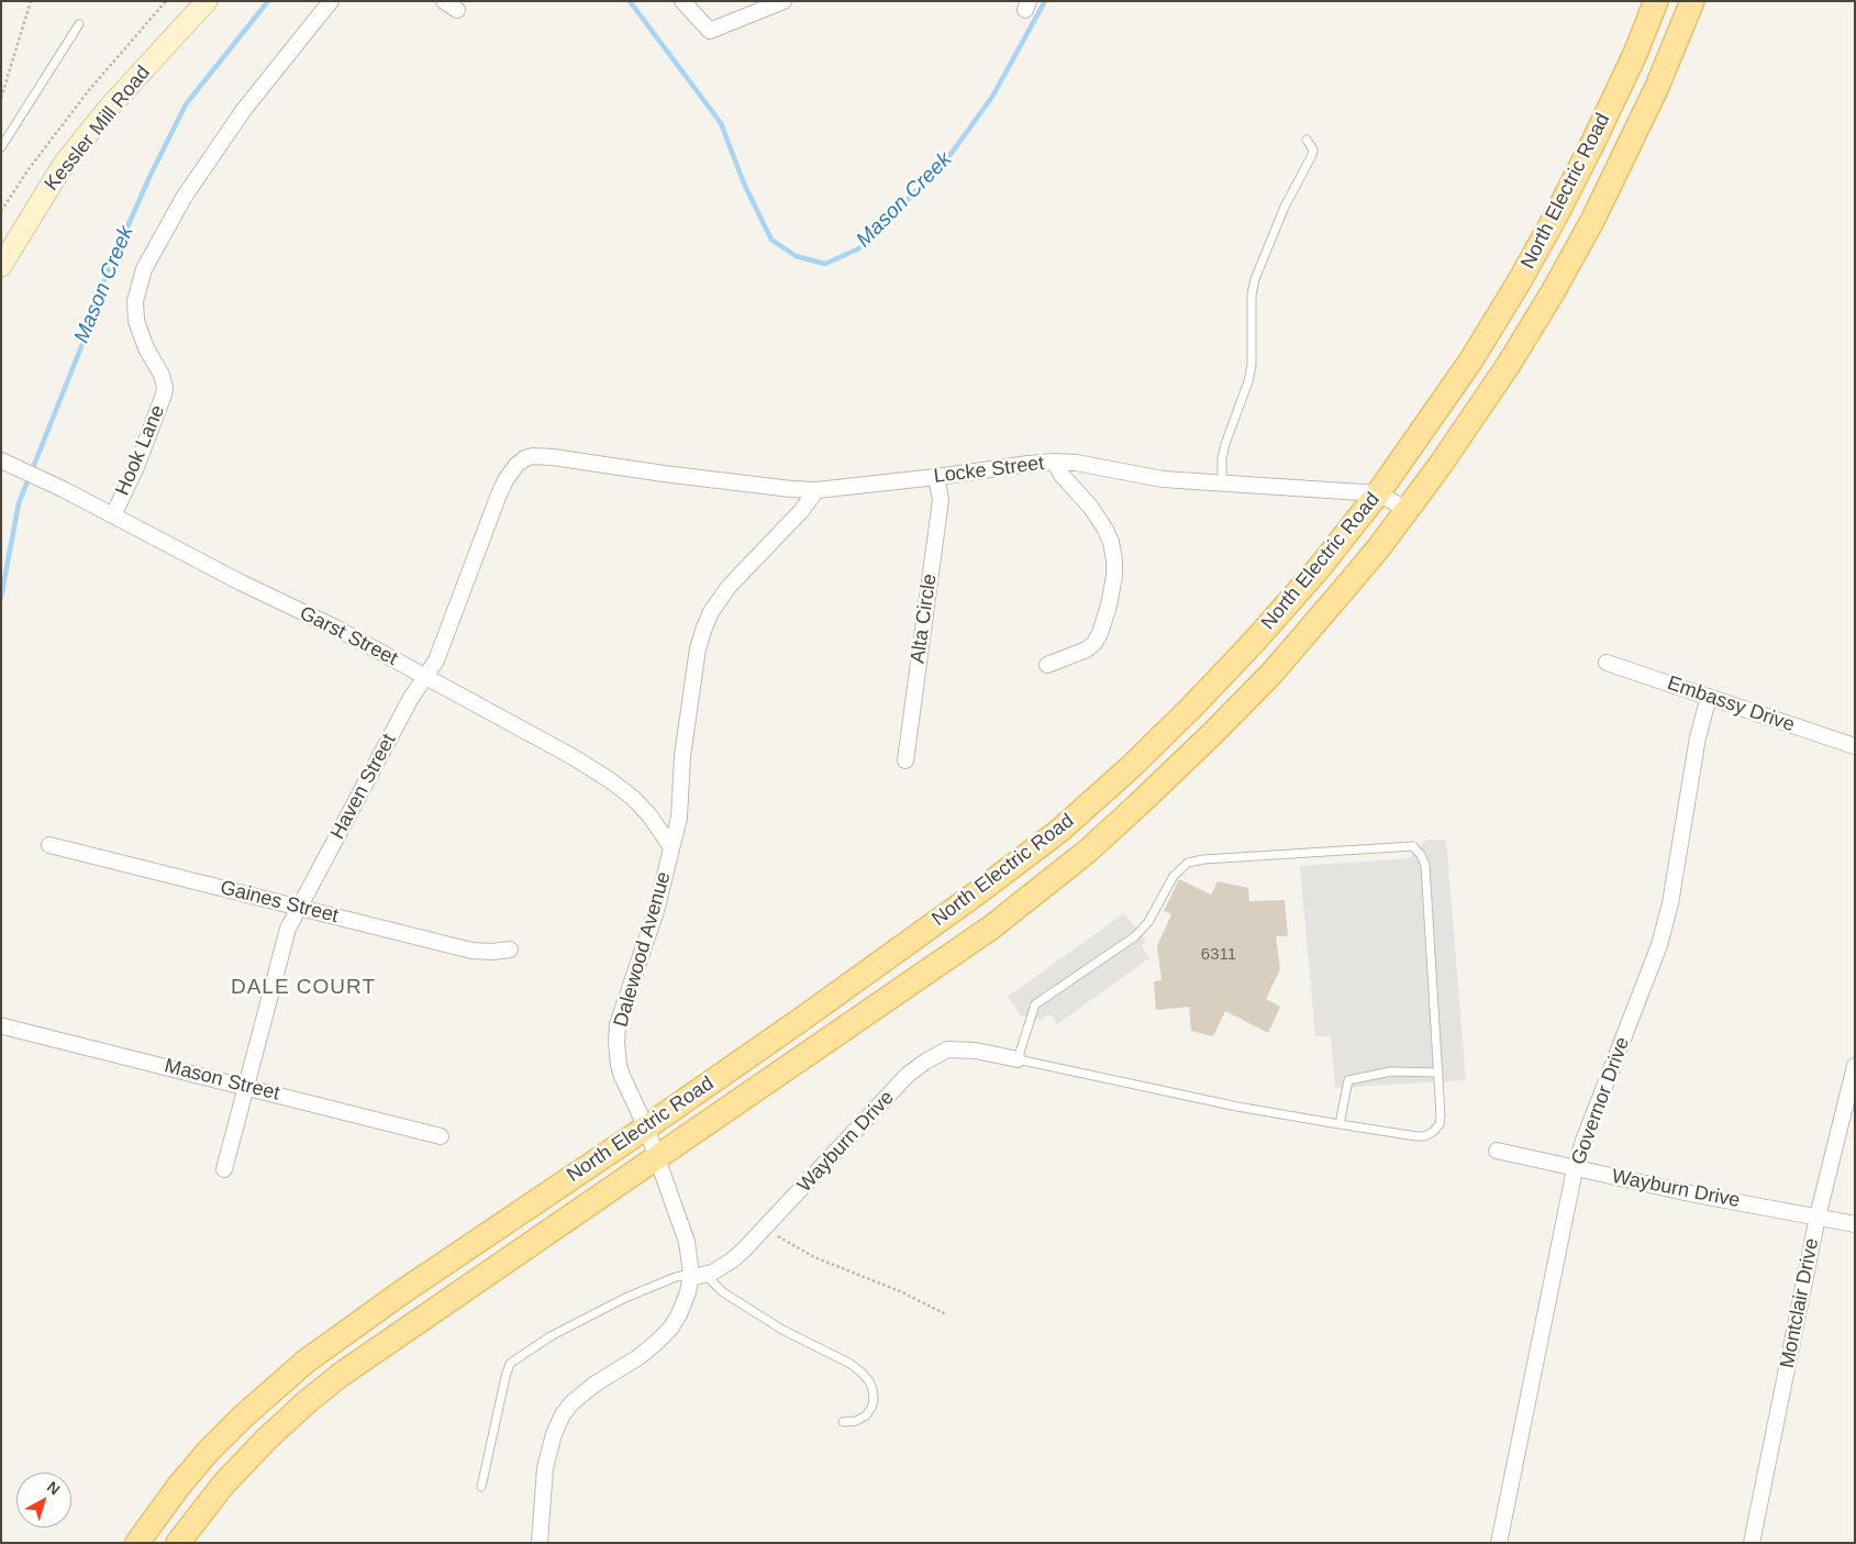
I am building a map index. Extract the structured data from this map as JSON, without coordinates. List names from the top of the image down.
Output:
{
  "streets": {
    "main road": ["North Electric Road"],
    "street": [
      "Kessler Mill Road",
      "Hook Lane",
      "Locke Street",
      "Alta Circle",
      "Garst Street",
      "Embassy Drive",
      "Haven Street",
      "Gaines Street",
      "Dalewood Avenue",
      "Mason Street",
      "Governor Drive",
      "Wayburn Drive",
      "Montclair Drive"
    ]
  },
  "crossings": [
    ["North Electric Road", "Locke Street"],
    ["North Electric Road", "Dalewood Avenue"],
    ["Hook Lane", "Garst Street"],
    ["Locke Street", "Alta Circle"],
    ["Locke Street", "Haven Street"],
    ["Locke Street", "Dalewood Avenue"],
    ["Garst Street", "Haven Street"],
    ["Garst Street", "Dalewood Avenue"],
    ["Embassy Drive", "Governor Drive"],
    ["Haven Street", "Gaines Street"],
    ["Haven Street", "Mason Street"],
    ["Dalewood Avenue", "Wayburn Drive"],
    ["Governor Drive", "Wayburn Drive"],
    ["Wayburn Drive", "Montclair Drive"]
  ],
  "districts": ["DALE COURT"],
  "water": ["Mason Creek"],
  "house_numbers": ["6311"],
  "north": "top right"
}
